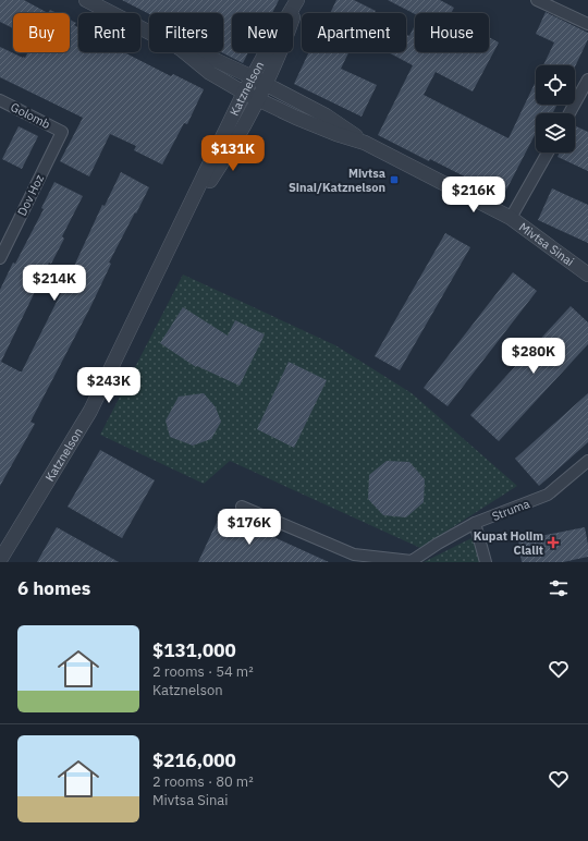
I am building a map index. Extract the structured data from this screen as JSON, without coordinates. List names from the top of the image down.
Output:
{
  "streets": {
    "street": [
      "Katznelson",
      "Golomb",
      "Dov Hoz",
      "Mivtsa Sinai",
      "Struma"
    ]
  },
  "crossings": [
    ["Katznelson", "Mivtsa Sinai"],
    ["Golomb", "Dov Hoz"]
  ],
  "places": {
    "transit": ["Mivtsa Sinai/Katznelson"],
    "health": ["Kupat Holim Clalit"]
  },
  "page": {
    "chip": [
      "Buy",
      "Rent",
      "Filters",
      "New",
      "Apartment",
      "House"
    ],
    "price": [
      "$131K",
      "$216K",
      "$214K",
      "$280K",
      "$243K",
      "$176K"
    ],
    "heading": "6 homes",
    "list": [
      {
        "name": "$131,000",
        "note": "2 rooms · 54 m² · Katznelson"
      },
      {
        "name": "$216,000",
        "note": "2 rooms · 80 m² · Mivtsa Sinai"
      }
    ]
  }
}
